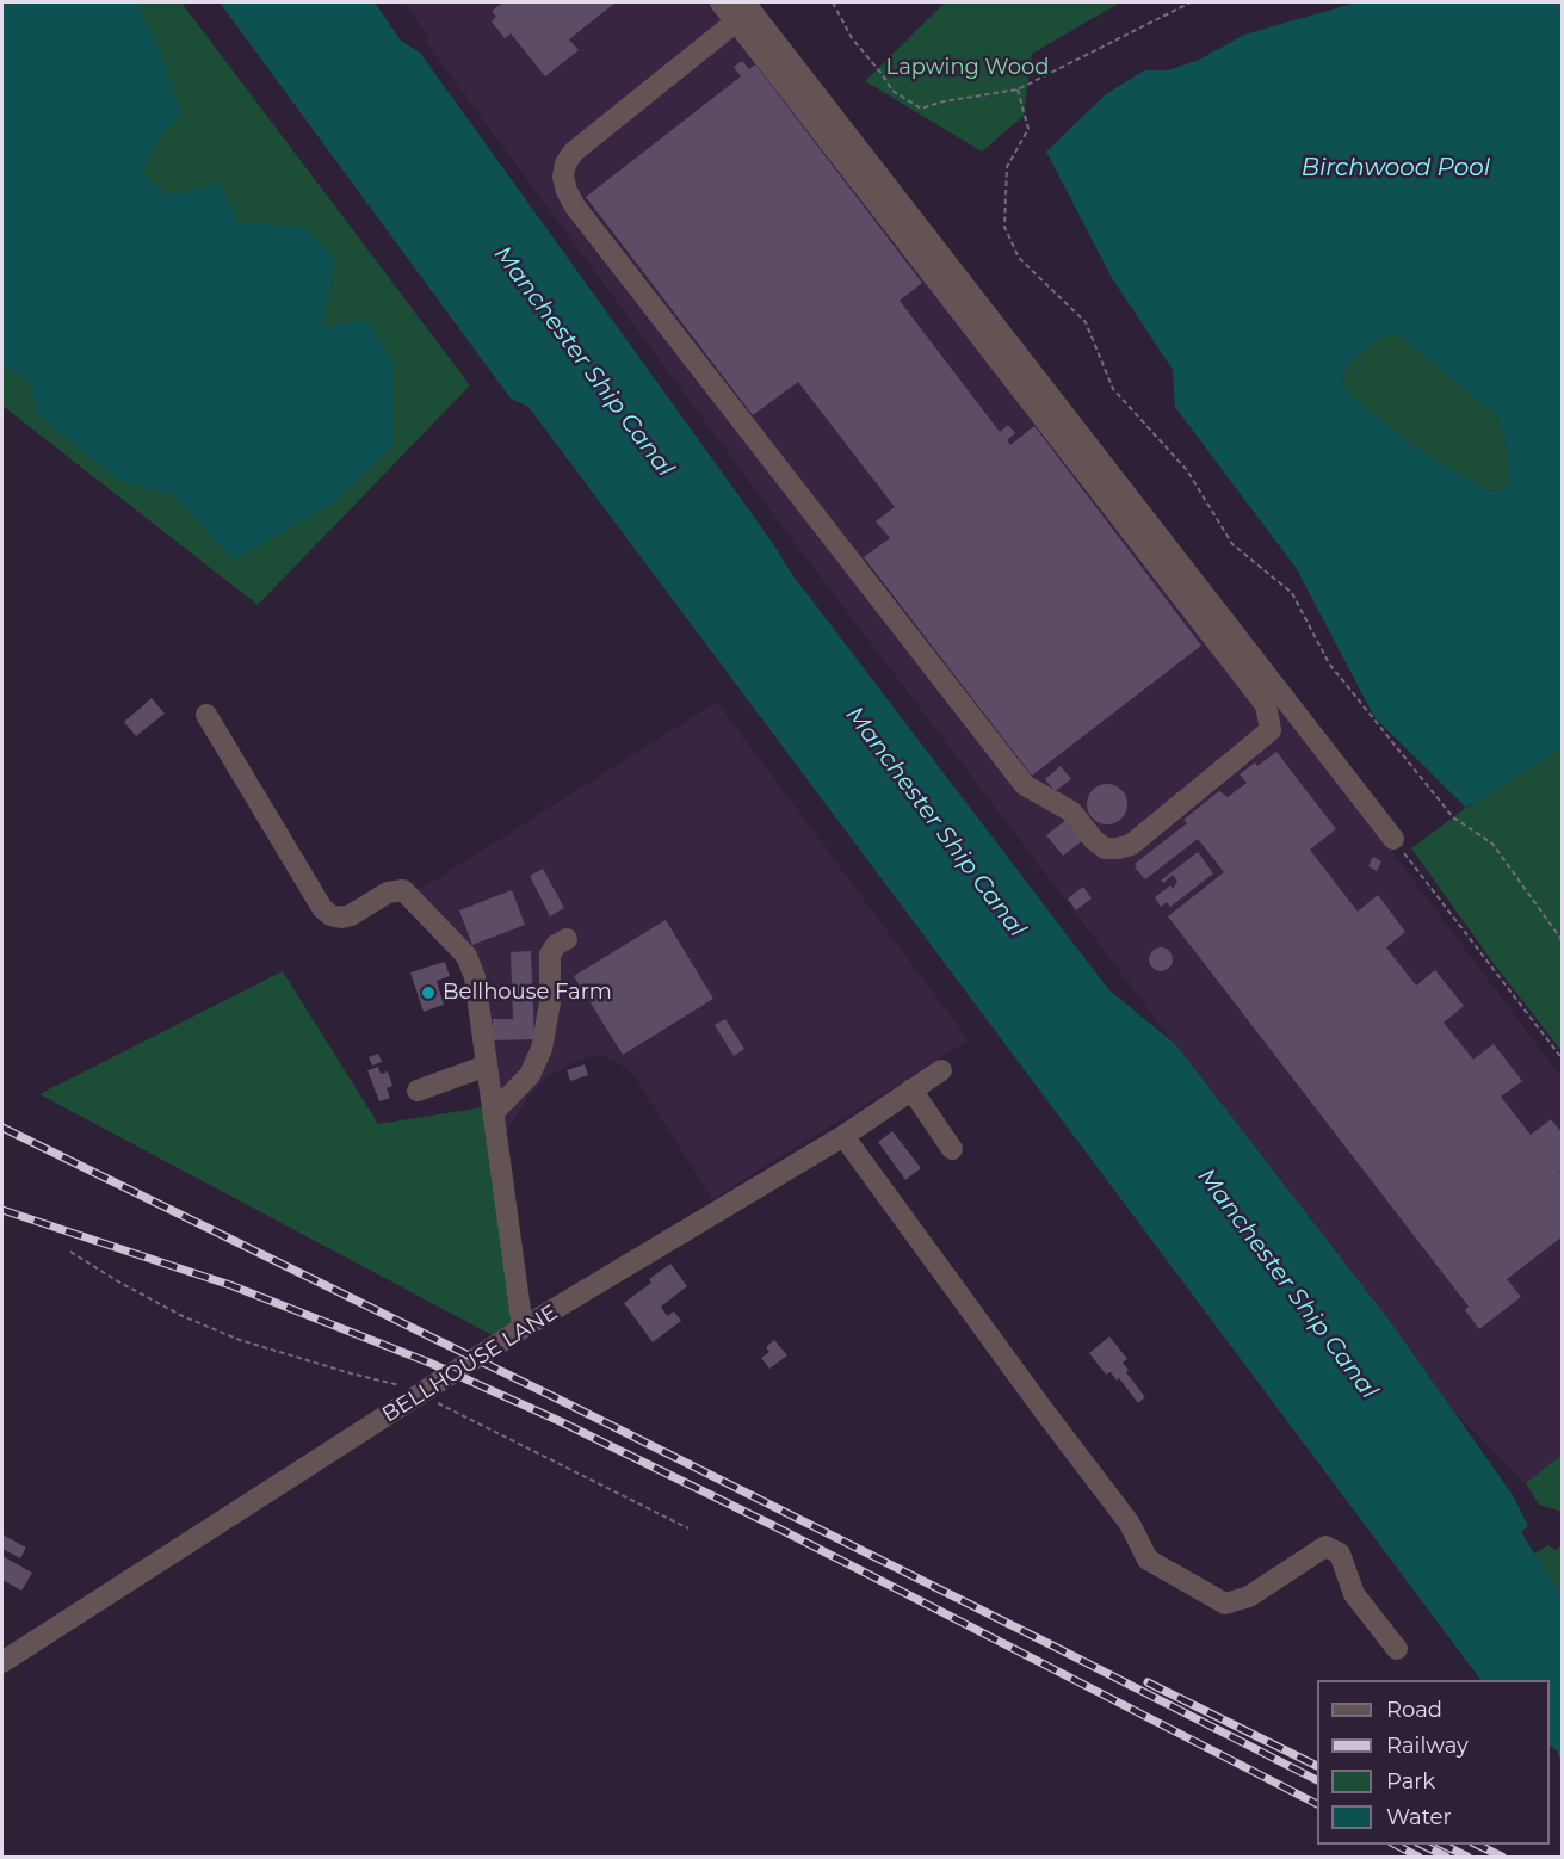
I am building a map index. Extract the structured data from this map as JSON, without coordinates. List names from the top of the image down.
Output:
{
  "streets": {
    "street": ["BELLHOUSE LANE"]
  },
  "water": ["Birchwood Pool", "Manchester Ship Canal"],
  "parks": ["Lapwing Wood"],
  "places": ["Bellhouse Farm"],
  "legend": [
    "Road",
    "Railway",
    "Park",
    "Water"
  ]
}
